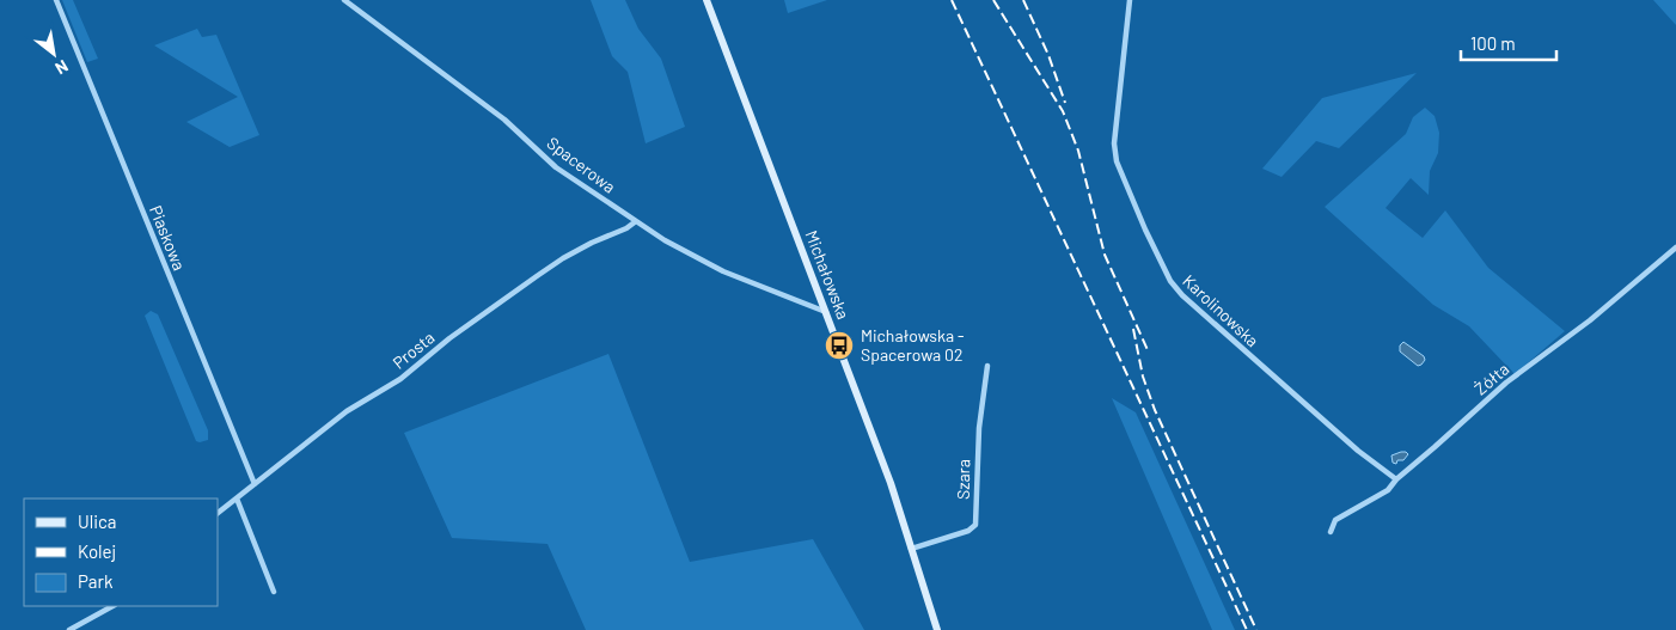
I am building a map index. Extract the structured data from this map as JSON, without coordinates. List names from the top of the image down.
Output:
{
  "streets": {
    "street": [
      "Spacerowa",
      "Piaskowa",
      "Michałowska",
      "Karolinowska",
      "Prosta",
      "Żółta",
      "Szara"
    ]
  },
  "crossings": [
    ["Spacerowa", "Michałowska"],
    ["Spacerowa", "Prosta"],
    ["Piaskowa", "Prosta"],
    ["Michałowska", "Szara"],
    ["Karolinowska", "Żółta"]
  ],
  "places": {
    "bus stop": ["Michałowska - Spacerowa 02"]
  },
  "legend": ["Ulica", "Kolej", "Park"],
  "scale_bar": "100 m",
  "north": "bottom right"
}
